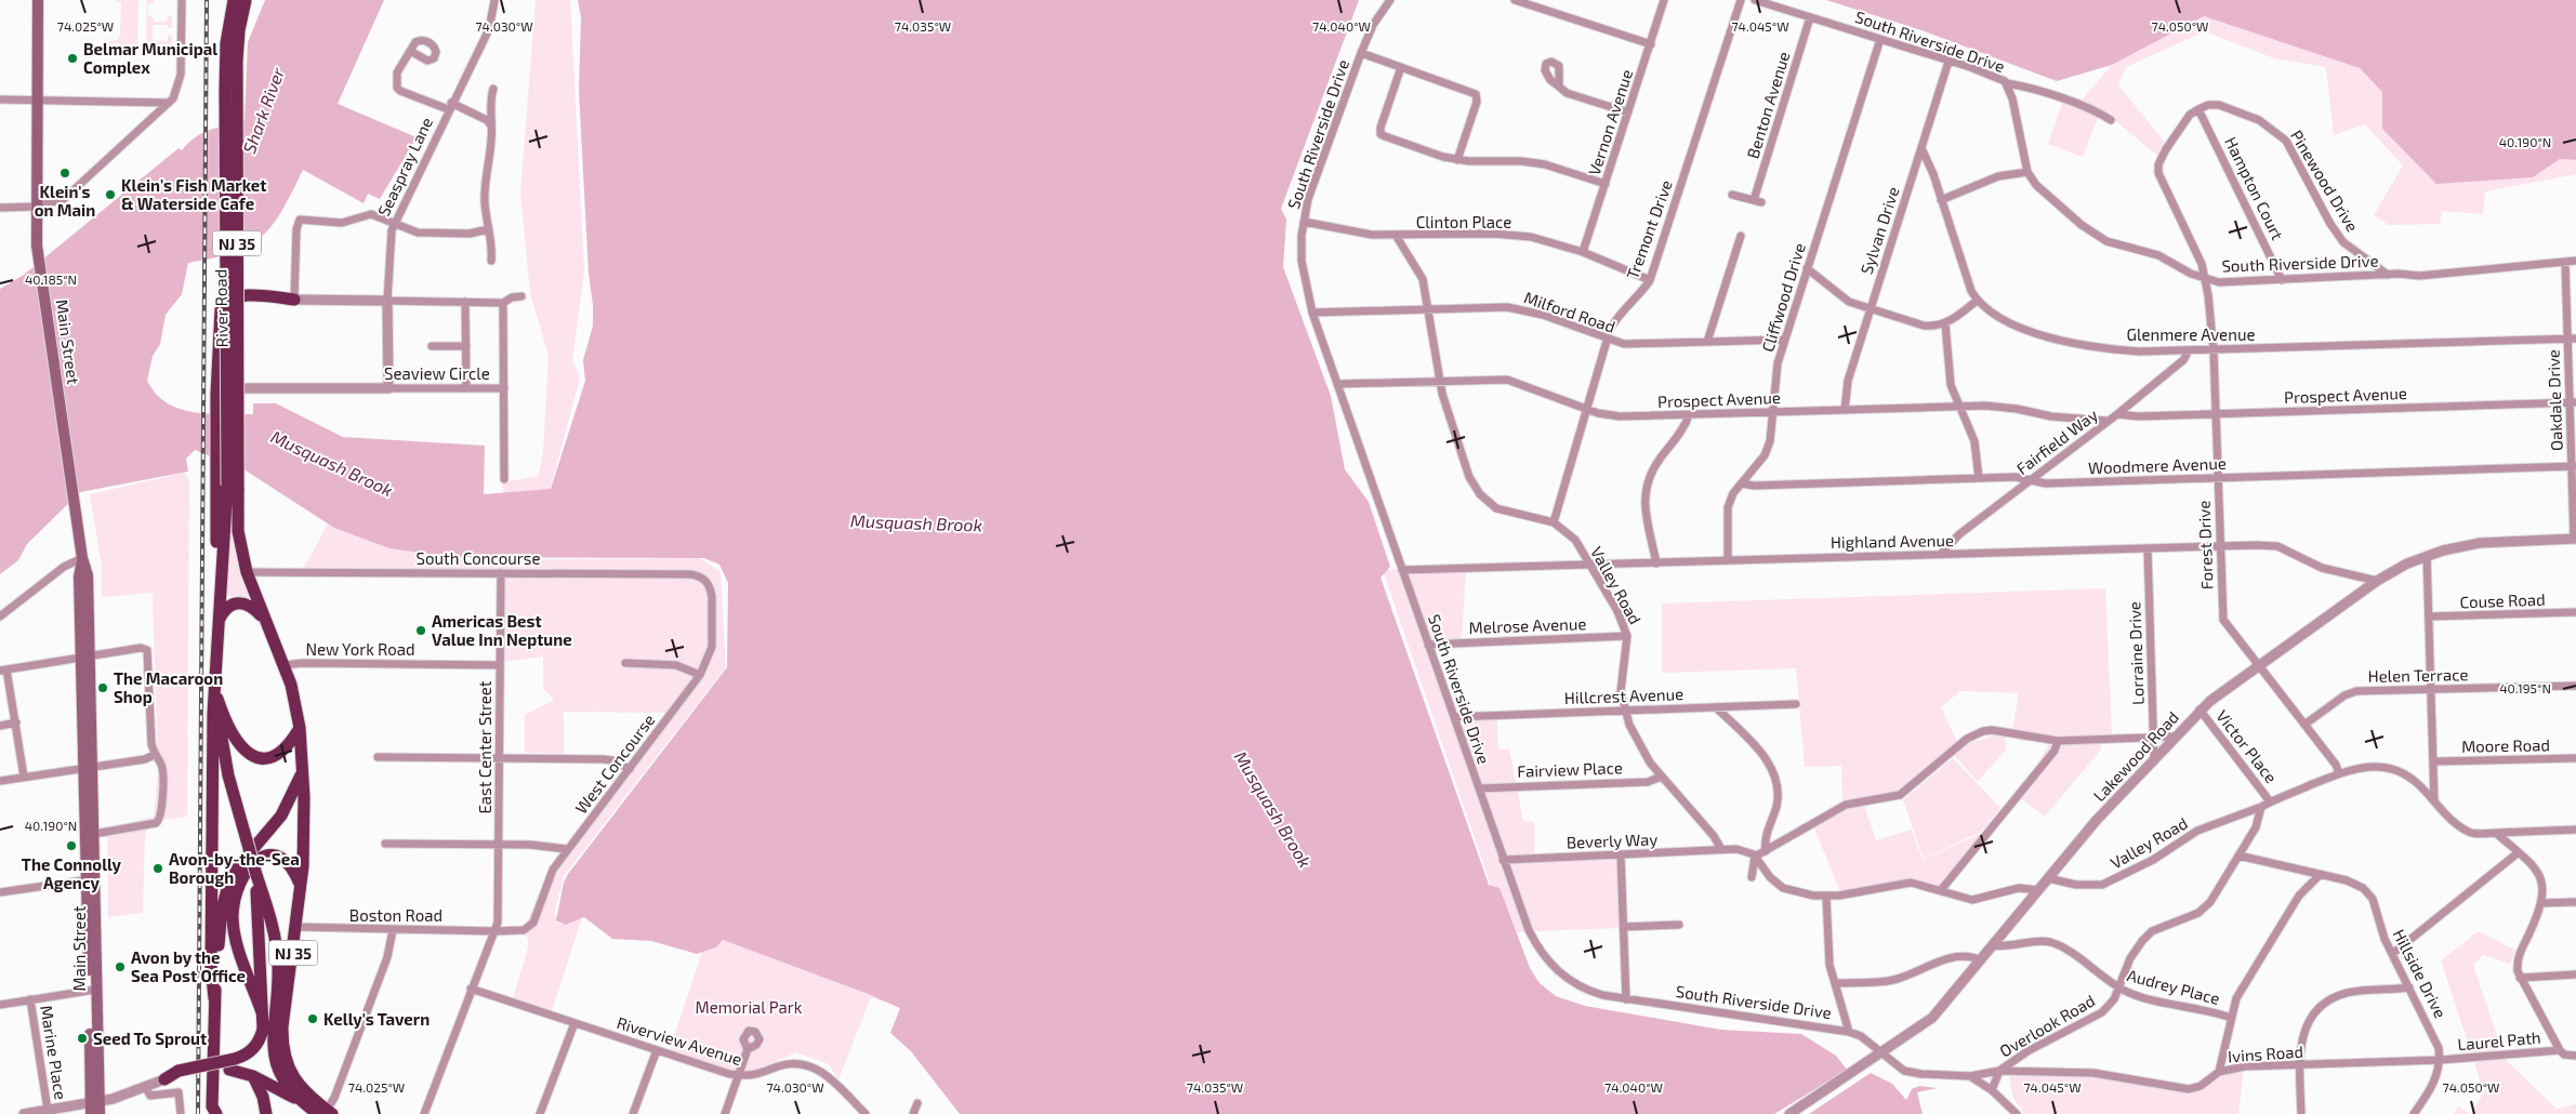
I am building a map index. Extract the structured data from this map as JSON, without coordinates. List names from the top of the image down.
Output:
{
  "streets": {
    "highway": ["NJ 35", "River Road"],
    "main road": ["Main Street"],
    "street": [
      "South Riverside Drive",
      "Benton Avenue",
      "Vernon Avenue",
      "Seaspray Lane",
      "Pinewood Drive",
      "Hampton Court",
      "Clinton Place",
      "Tremont Drive",
      "Sylvan Drive",
      "Cliffwood Drive",
      "Milford Road",
      "Glenmere Avenue",
      "Seaview Circle",
      "Prospect Avenue",
      "Oakdale Drive",
      "Fairfield Way",
      "Woodmere Avenue",
      "Highland Avenue",
      "Forest Drive",
      "South Concourse",
      "Valley Road",
      "Couse Road",
      "Melrose Avenue",
      "New York Road",
      "Lorraine Drive",
      "Helen Terrace",
      "Hillcrest Avenue",
      "Moore Road",
      "Victor Place",
      "East Center Street",
      "Lakewood Road",
      "West Concourse",
      "Fairview Place",
      "Beverly Way",
      "Boston Road",
      "Hillside Drive",
      "Audrey Place",
      "Overlook Road",
      "Riverview Avenue",
      "Laurel Path",
      "Marine Place",
      "Ivins Road"
    ]
  },
  "crossings": [
    ["South Riverside Drive", "Benton Avenue"],
    ["South Riverside Drive", "Pinewood Drive"],
    ["South Riverside Drive", "Hampton Court"],
    ["South Riverside Drive", "Clinton Place"],
    ["South Riverside Drive", "Sylvan Drive"],
    ["South Riverside Drive", "Cliffwood Drive"],
    ["South Riverside Drive", "Milford Road"],
    ["South Riverside Drive", "Prospect Avenue"],
    ["South Riverside Drive", "Oakdale Drive"],
    ["South Riverside Drive", "Highland Avenue"],
    ["South Riverside Drive", "Forest Drive"],
    ["South Riverside Drive", "Melrose Avenue"],
    ["South Riverside Drive", "Hillcrest Avenue"],
    ["South Riverside Drive", "Lakewood Road"],
    ["South Riverside Drive", "Fairview Place"],
    ["South Riverside Drive", "Beverly Way"],
    ["South Riverside Drive", "Ivins Road"],
    ["Vernon Avenue", "Clinton Place"],
    ["Seaspray Lane", "Seaview Circle"],
    ["Pinewood Drive", "Hampton Court"],
    ["Clinton Place", "Tremont Drive"],
    ["Clinton Place", "Valley Road"],
    ["Tremont Drive", "Milford Road"],
    ["Tremont Drive", "Prospect Avenue"],
    ["Tremont Drive", "Valley Road"],
    ["Sylvan Drive", "Prospect Avenue"],
    ["NJ 35", "River Road"],
    ["NJ 35", "South Concourse"],
    ["NJ 35", "New York Road"],
    ["NJ 35", "Boston Road"],
    ["Cliffwood Drive", "Milford Road"],
    ["Cliffwood Drive", "Prospect Avenue"],
    ["Cliffwood Drive", "Woodmere Avenue"],
    ["Cliffwood Drive", "Highland Avenue"],
    ["River Road", "Seaview Circle"],
    ["Milford Road", "Valley Road"],
    ["Glenmere Avenue", "Oakdale Drive"],
    ["Glenmere Avenue", "Fairfield Way"],
    ["Glenmere Avenue", "Forest Drive"],
    ["Prospect Avenue", "Oakdale Drive"],
    ["Prospect Avenue", "Fairfield Way"],
    ["Prospect Avenue", "Forest Drive"],
    ["Prospect Avenue", "Valley Road"],
    ["Oakdale Drive", "Woodmere Avenue"],
    ["Oakdale Drive", "Lakewood Road"],
    ["Fairfield Way", "Woodmere Avenue"],
    ["Fairfield Way", "Highland Avenue"],
    ["Woodmere Avenue", "Forest Drive"],
    ["Highland Avenue", "Forest Drive"],
    ["Highland Avenue", "Valley Road"],
    ["Highland Avenue", "Lorraine Drive"],
    ["Highland Avenue", "Lakewood Road"],
    ["Forest Drive", "Valley Road"],
    ["Forest Drive", "Helen Terrace"],
    ["Forest Drive", "Lakewood Road"],
    ["South Concourse", "East Center Street"],
    ["South Concourse", "West Concourse"],
    ["Valley Road", "Melrose Avenue"],
    ["Valley Road", "Hillcrest Avenue"],
    ["Valley Road", "Victor Place"],
    ["Valley Road", "Lakewood Road"],
    ["Valley Road", "Fairview Place"],
    ["Valley Road", "Beverly Way"],
    ["Valley Road", "Overlook Road"],
    ["New York Road", "East Center Street"],
    ["Lorraine Drive", "Lakewood Road"],
    ["Victor Place", "Lakewood Road"],
    ["East Center Street", "West Concourse"],
    ["East Center Street", "Boston Road"],
    ["East Center Street", "Riverview Avenue"],
    ["Lakewood Road", "Audrey Place"],
    ["West Concourse", "Boston Road"],
    ["Hillside Drive", "Overlook Road"],
    ["Hillside Drive", "Laurel Path"],
    ["Hillside Drive", "Ivins Road"],
    ["Audrey Place", "Overlook Road"],
    ["Overlook Road", "Ivins Road"],
    ["Laurel Path", "Ivins Road"]
  ],
  "water": ["Shark River", "Musquash Brook"],
  "parks": ["Memorial Park"],
  "places": [
    "Belmar Municipal Complex",
    "Klein's on Main",
    "Klein's Fish Market & Waterside Cafe",
    "Americas Best Value Inn Neptune",
    "The Macaroon Shop",
    "The Connolly Agency",
    "Avon-by-the-Sea Borough",
    "Avon by the Sea Post Office",
    "Kelly's Tavern",
    "Seed To Sprout"
  ],
  "coordinates": [
    "74.025°W",
    "74.030°W",
    "74.035°W",
    "74.040°W",
    "74.045°W",
    "74.050°W",
    "40.190°N",
    "40.185°N",
    "40.195°N"
  ]
}
